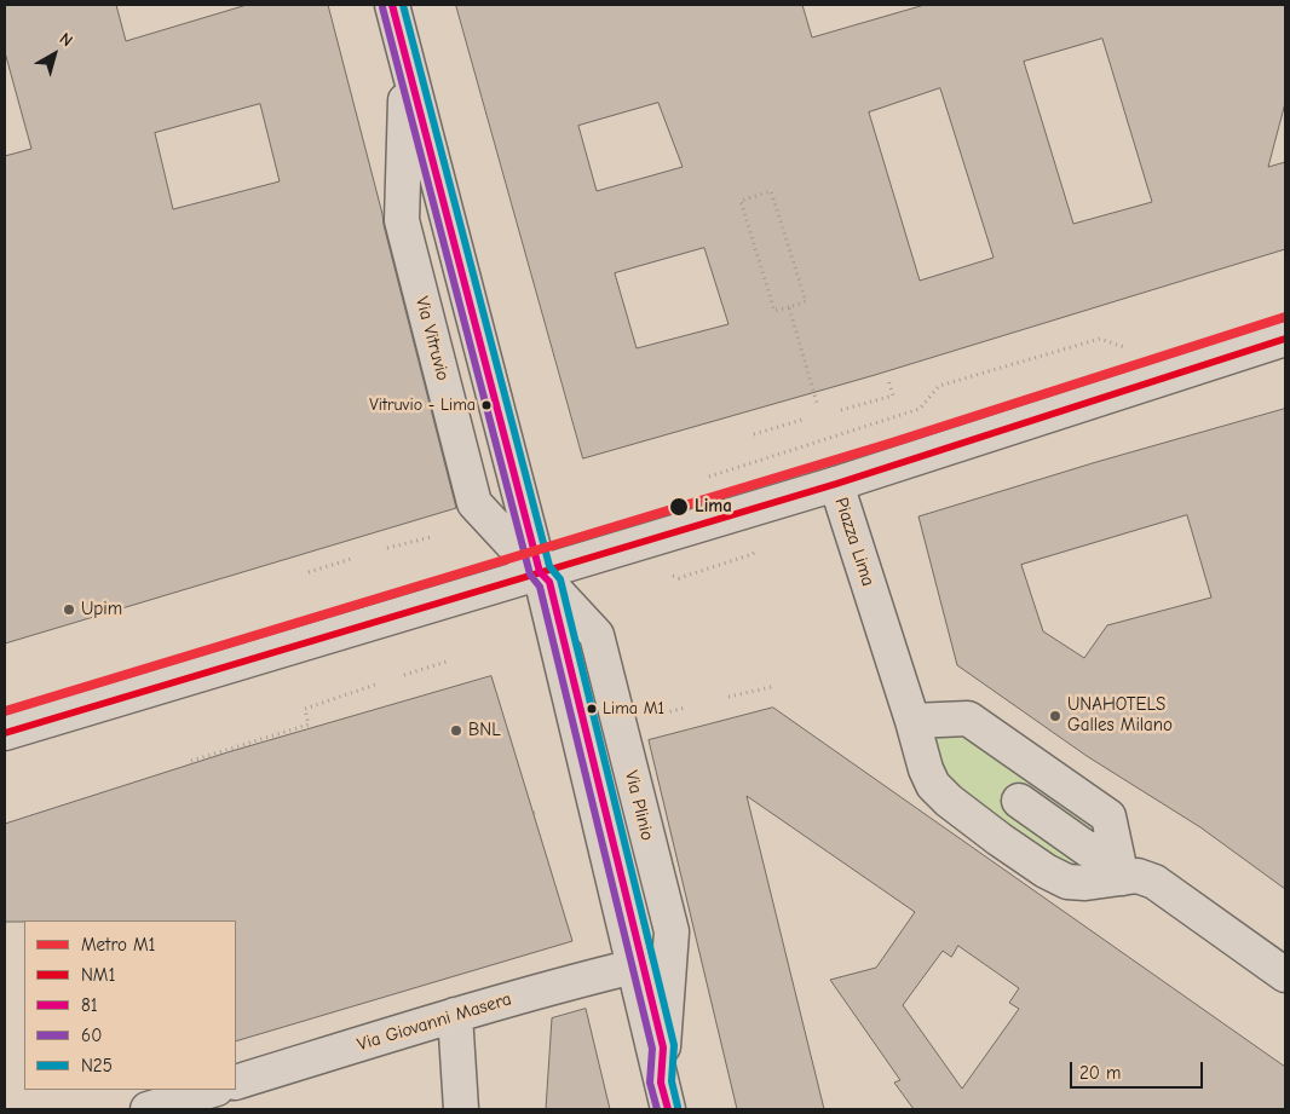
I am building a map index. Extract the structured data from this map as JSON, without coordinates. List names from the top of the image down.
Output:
{
  "streets": {
    "street": [
      "Via Vitruvio",
      "Piazza Lima",
      "Via Plinio",
      "Via Giovanni Masera"
    ]
  },
  "crossings": [
    ["Via Vitruvio", "Piazza Lima"],
    ["Via Vitruvio", "Via Plinio"],
    ["Piazza Lima", "Via Plinio"],
    ["Via Plinio", "Via Giovanni Masera"]
  ],
  "places": [
    "Vitruvio - Lima",
    "Lima",
    "Upim",
    "Lima M1",
    "UNAHOTELS Galles Milano",
    "BNL"
  ],
  "lines": [
    "transit line 81",
    "transit line N25",
    "transit line 60",
    "metro line M1",
    "transit line NM1"
  ],
  "legend": [
    "Metro M1",
    "NM1",
    "81",
    "60",
    "N25"
  ],
  "scale_bar": "20 m",
  "north": "top right"
}
